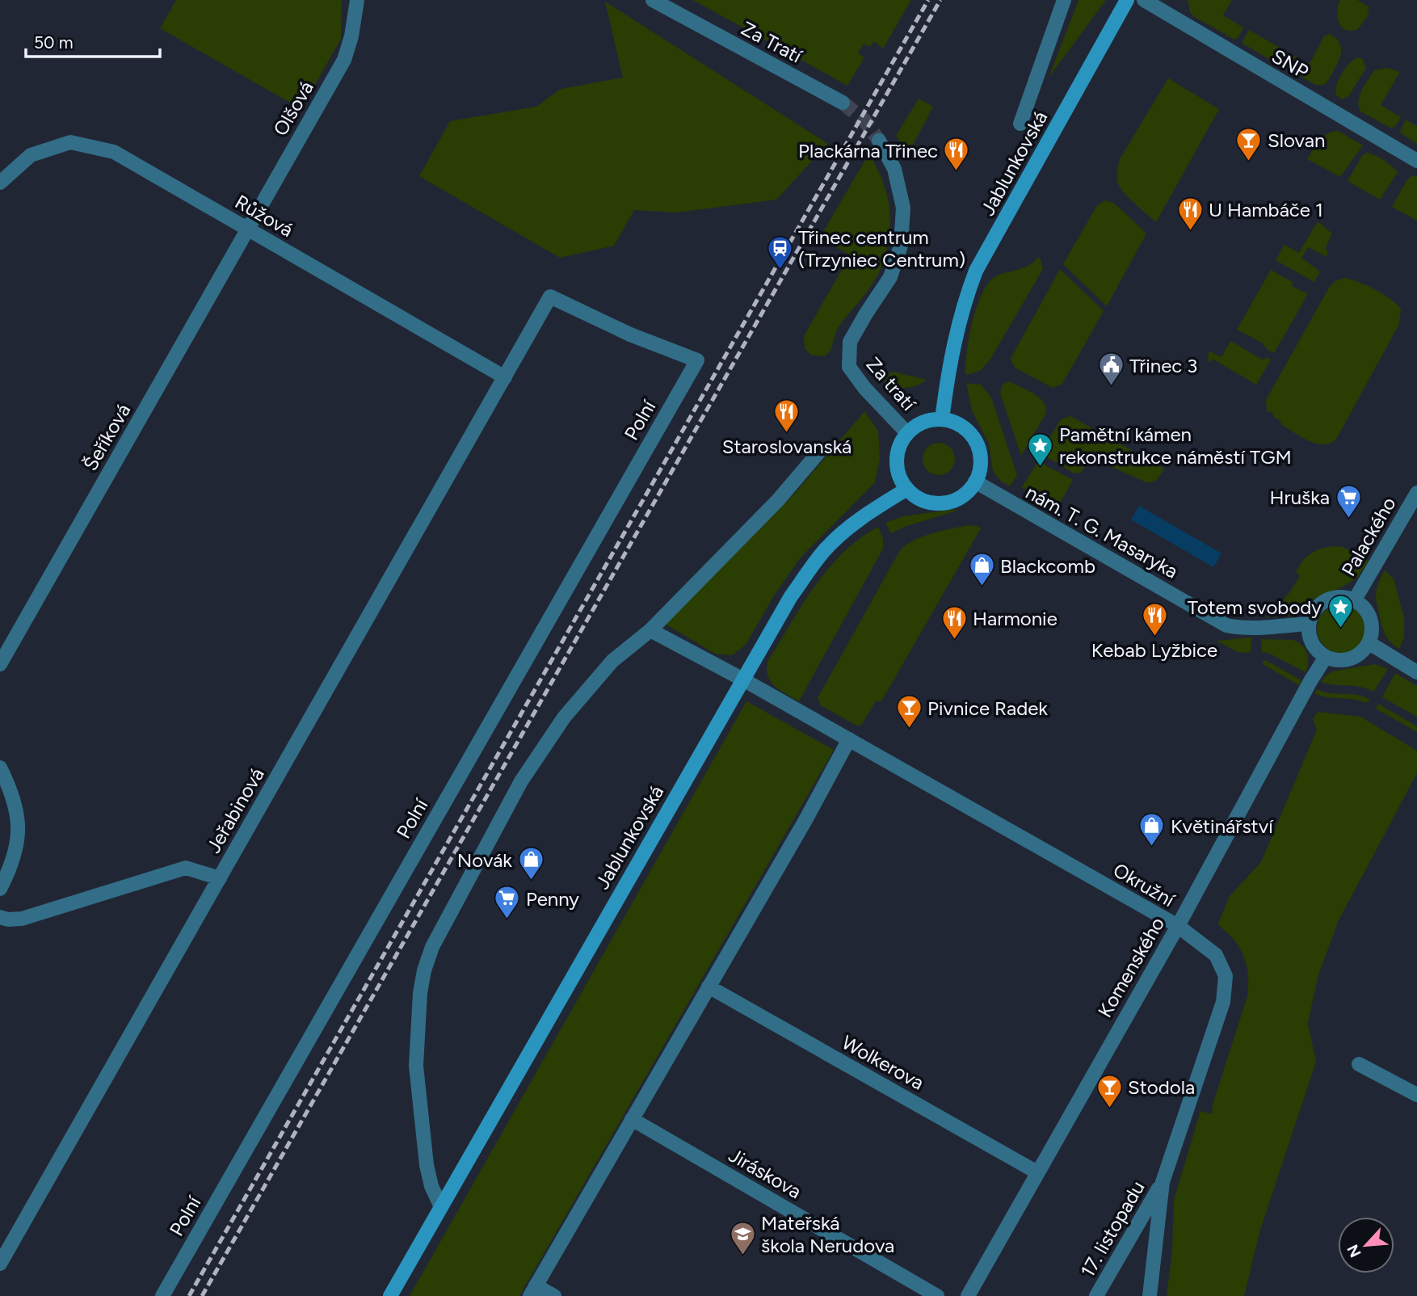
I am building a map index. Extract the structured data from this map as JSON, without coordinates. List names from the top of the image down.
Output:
{
  "streets": {
    "main road": ["Jablunkovská"],
    "street": [
      "Za Tratí",
      "SNP",
      "Olšová",
      "Růžová",
      "Za tratí",
      "Polní",
      "Šeříková",
      "nám. T. G. Masaryka",
      "Palackého",
      "Jeřabinová",
      "Okružní",
      "Komenského",
      "Wolkerova",
      "Jiráskova",
      "17. listopadu"
    ]
  },
  "crossings": [
    ["Olšová", "Růžová"],
    ["Olšová", "Šeříková"],
    ["Jablunkovská", "Za tratí"],
    ["Jablunkovská", "nám. T. G. Masaryka"],
    ["Jablunkovská", "Okružní"],
    ["Růžová", "Šeříková"],
    ["Růžová", "Jeřabinová"],
    ["Za tratí", "nám. T. G. Masaryka"],
    ["Polní", "Jeřabinová"],
    ["nám. T. G. Masaryka", "Palackého"],
    ["nám. T. G. Masaryka", "Komenského"],
    ["Palackého", "Komenského"],
    ["Okružní", "Komenského"],
    ["Okružní", "17. listopadu"],
    ["Komenského", "Wolkerova"]
  ],
  "places": {
    "bar": ["Slovan", "Pivnice Radek", "Stodola"],
    "restaurant": [
      "Plackárna Třinec",
      "U Hambáče 1",
      "Staroslovanská",
      "Kebab Lyžbice",
      "Harmonie"
    ],
    "station": ["Třinec centrum (Trzyniec Centrum)"],
    "public building": ["Třinec 3"],
    "place": ["Pamětní kámen rekonstrukce náměstí TGM", "Totem svobody"],
    "supermarket": ["Hruška", "Penny"],
    "shop": ["Blackcomb", "Květinářství", "Novák"],
    "school or university": ["Mateřská škola Nerudova"]
  },
  "scale_bar": "50 m",
  "north": "bottom left"
}
